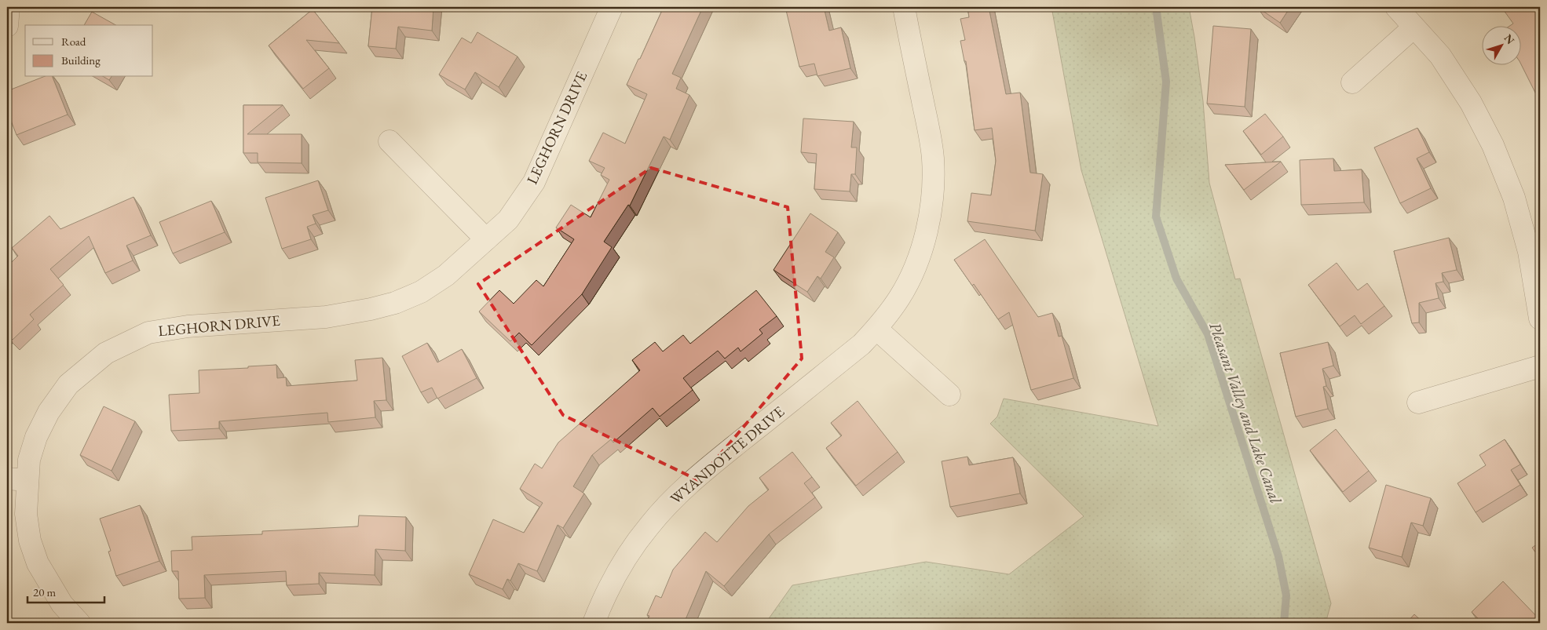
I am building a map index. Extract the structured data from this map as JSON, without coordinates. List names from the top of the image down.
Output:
{
  "streets": {
    "street": ["LEGHORN DRIVE", "WYANDOTTE DRIVE"]
  },
  "water": ["Pleasant Valley and Lake Canal"],
  "legend": ["Road", "Building"],
  "scale_bar": "20 m",
  "north": "top right"
}
